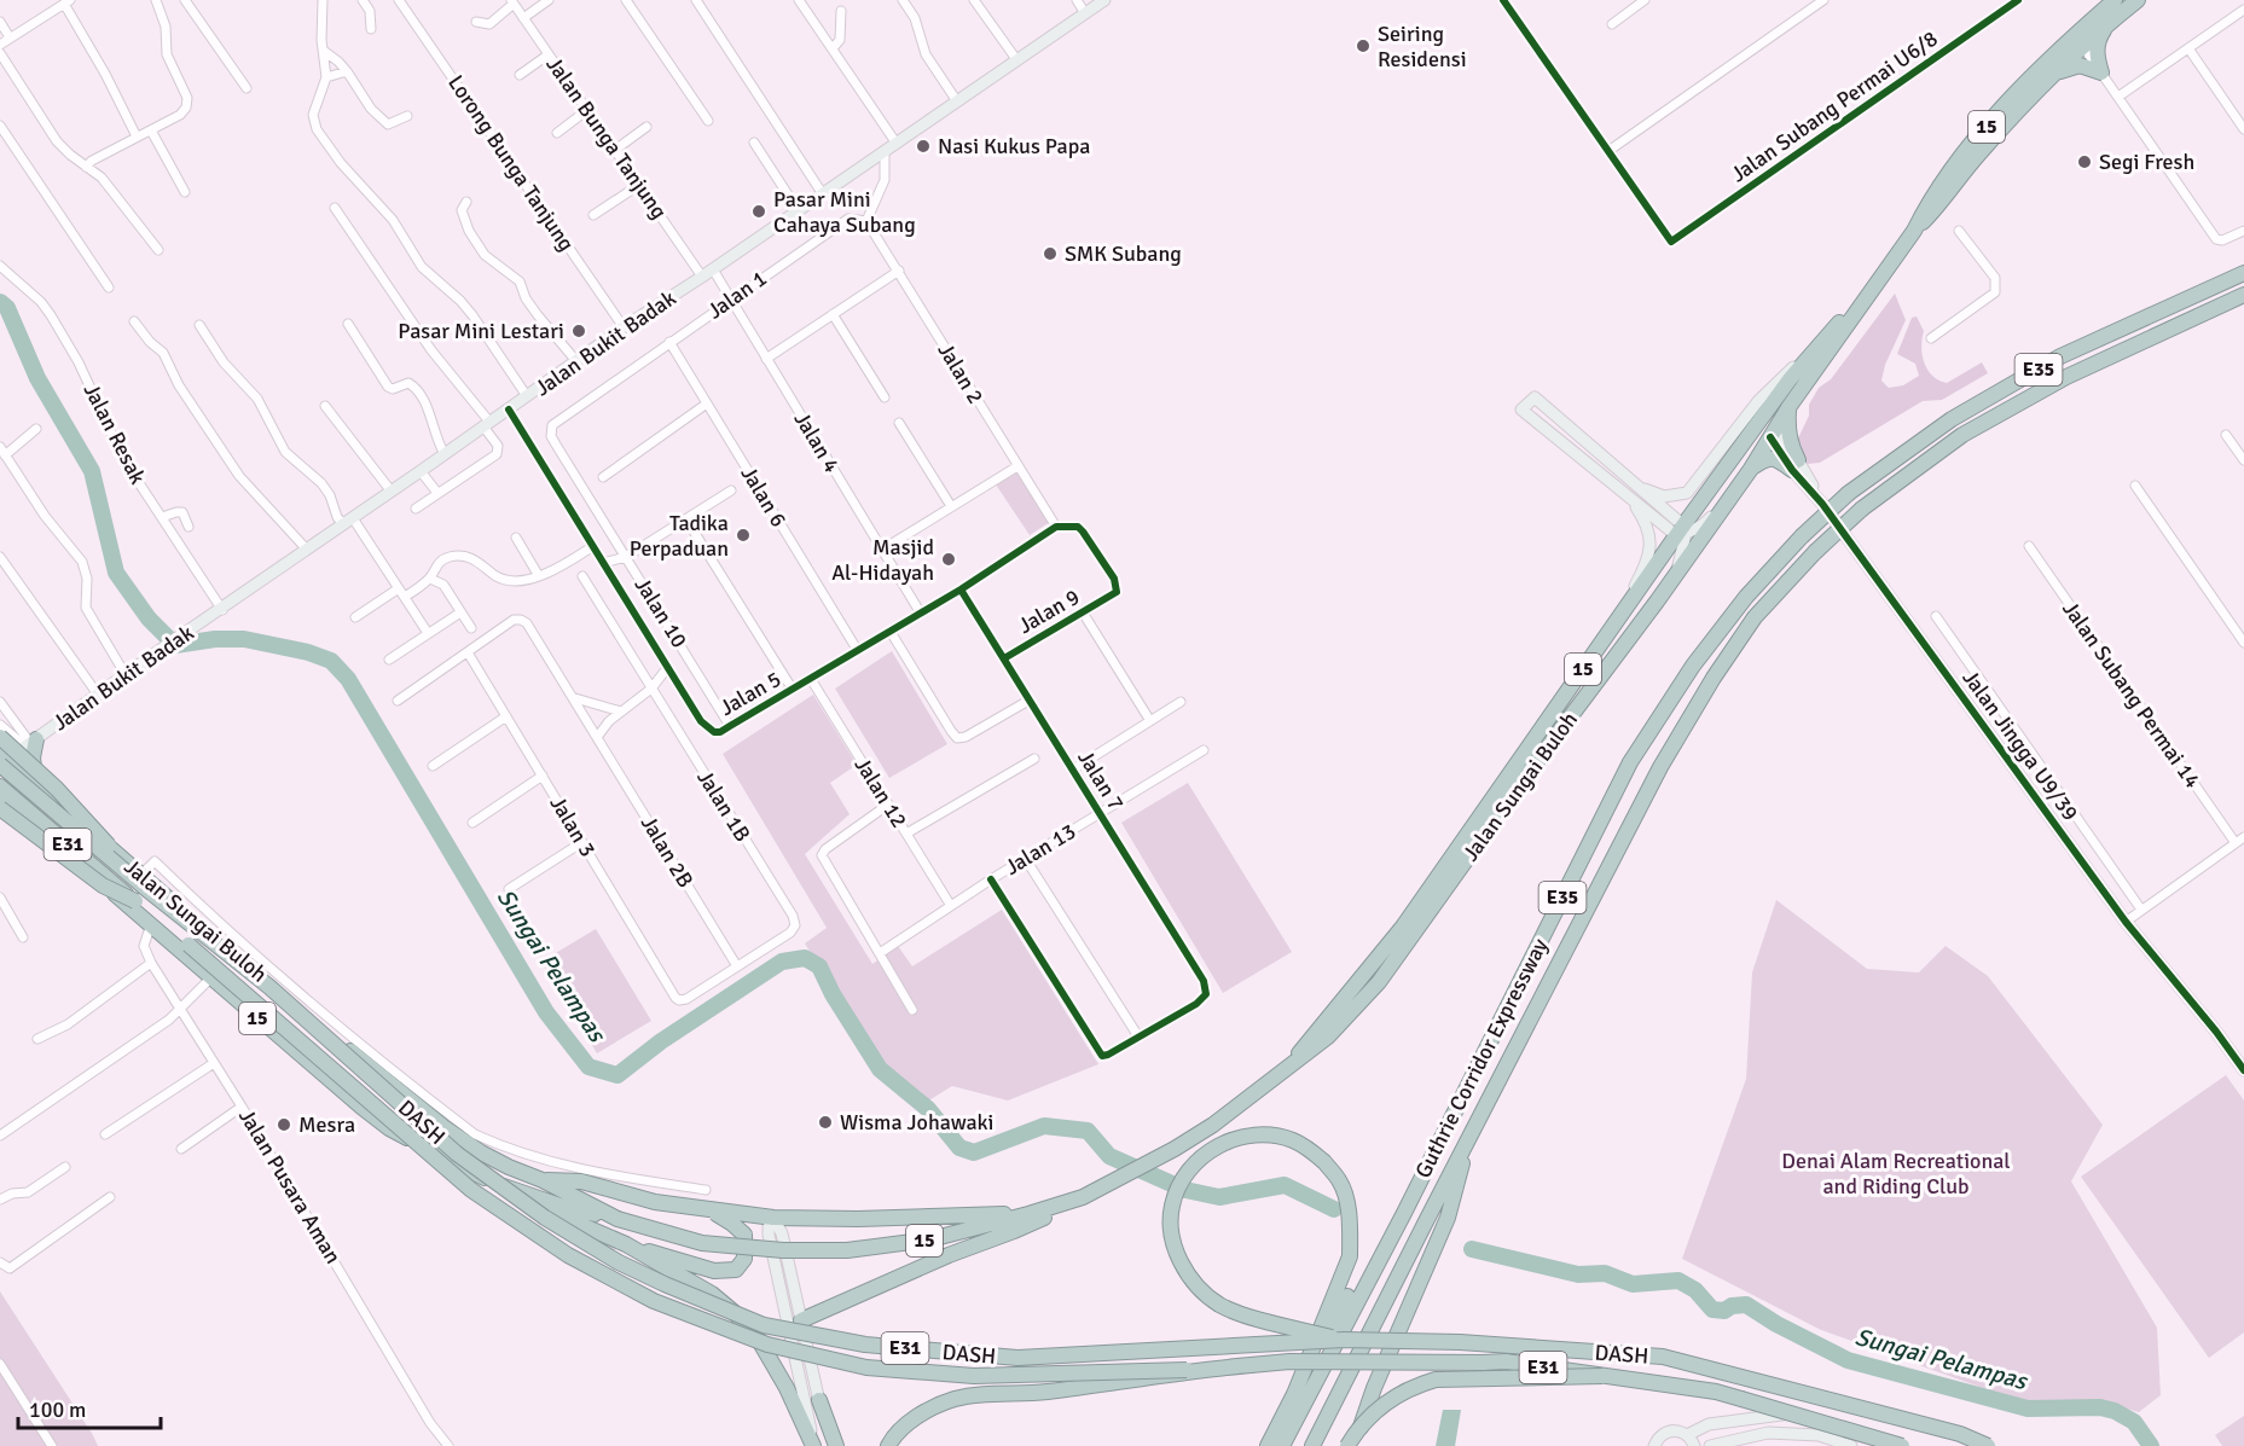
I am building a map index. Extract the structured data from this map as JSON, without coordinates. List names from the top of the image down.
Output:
{
  "streets": {
    "highway": [
      "15",
      "E35",
      "Jalan Sungai Buloh",
      "E31",
      "Guthrie Corridor Expressway",
      "DASH"
    ],
    "street": [
      "Jalan Subang Permai U6/8",
      "Jalan Bunga Tanjung",
      "Lorong Bunga Tanjung",
      "Jalan 1",
      "Jalan Bukit Badak",
      "Jalan 2",
      "Jalan Resak",
      "Jalan 4",
      "Jalan 6",
      "Jalan 9",
      "Jalan 10",
      "Jalan 5",
      "Jalan Subang Permai 14",
      "Jalan Jingga U9/39",
      "Jalan 7",
      "Jalan 12",
      "Jalan 1B",
      "Jalan 3",
      "Jalan 13",
      "Jalan 2B",
      "Jalan Pusara Aman"
    ]
  },
  "crossings": [
    ["Jalan Bunga Tanjung", "Jalan Bukit Badak"],
    ["Lorong Bunga Tanjung", "Jalan Bukit Badak"],
    ["Jalan 1", "Jalan 2"],
    ["Jalan 1", "Jalan 4"],
    ["Jalan 1", "Jalan 6"],
    ["Jalan 1", "Jalan 10"],
    ["Jalan Bukit Badak", "Jalan Resak"],
    ["Jalan Bukit Badak", "Jalan 4"],
    ["Jalan Bukit Badak", "Jalan 5"],
    ["Jalan Bukit Badak", "Jalan Sungai Buloh"],
    ["Jalan Bukit Badak", "DASH"],
    ["Jalan 2", "Jalan 9"],
    ["Jalan 2", "Jalan 5"],
    ["Jalan 4", "Jalan 5"],
    ["Jalan 6", "Jalan 5"],
    ["Jalan 9", "Jalan 5"],
    ["Jalan 9", "Jalan 7"],
    ["Jalan 10", "Jalan 5"],
    ["Jalan 5", "Jalan 7"],
    ["Jalan 5", "Jalan 12"],
    ["Jalan Jingga U9/39", "Jalan Sungai Buloh"],
    ["Jalan 7", "Jalan 13"],
    ["Jalan Sungai Buloh", "DASH"],
    ["Jalan Sungai Buloh", "Jalan Pusara Aman"],
    ["Jalan 12", "Jalan 13"],
    ["Jalan 1B", "Jalan 3"],
    ["Jalan 1B", "Jalan 2B"],
    ["Jalan 3", "Jalan 2B"]
  ],
  "water": ["Sungai Pelampas"],
  "parks": ["Denai Alam Recreational and Riding Club"],
  "places": [
    "Seiring Residensi",
    "Nasi Kukus Papa",
    "Segi Fresh",
    "Pasar Mini Cahaya Subang",
    "SMK Subang",
    "Pasar Mini Lestari",
    "Tadika Perpaduan",
    "Masjid Al-Hidayah",
    "Wisma Johawaki",
    "Mesra"
  ],
  "scale_bar": "100 m"
}
